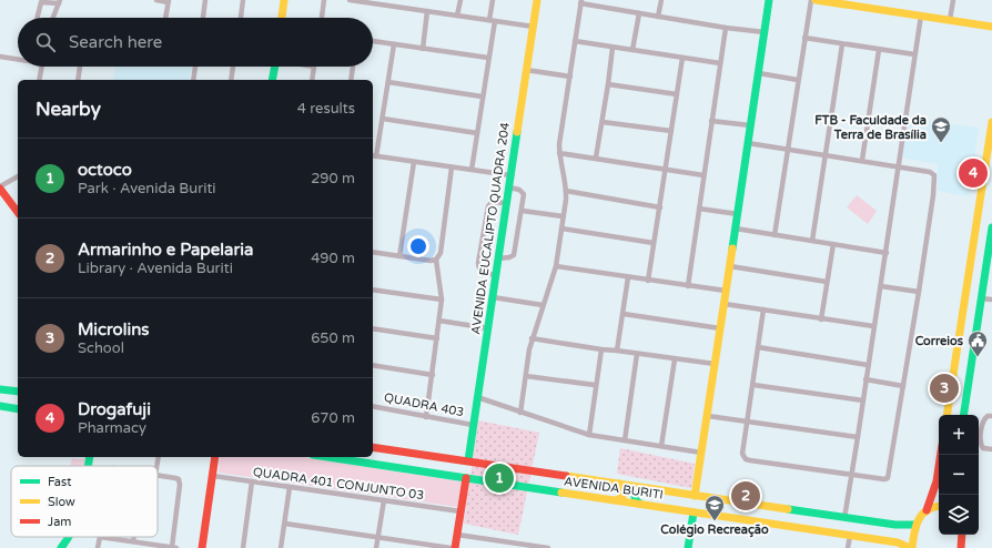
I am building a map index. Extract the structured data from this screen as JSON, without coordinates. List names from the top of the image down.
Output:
{
  "streets": {
    "main road": ["AVENIDA EUCALIPTO QUADRA 204", "AVENIDA BURITI"],
    "street": ["QUADRA 403", "QUADRA 401 CONJUNTO 03"]
  },
  "crossings": [
    ["AVENIDA EUCALIPTO QUADRA 204", "QUADRA 403"],
    ["AVENIDA EUCALIPTO QUADRA 204", "AVENIDA BURITI"]
  ],
  "places": {
    "school or university": ["FTB - Faculdade da Terra de Brasília", "Colégio Recreação"],
    "public building": ["Correios"]
  },
  "legend": ["Fast", "Slow", "Jam"],
  "page": {
    "search": "Search here",
    "heading": ["Nearby", "4 results"],
    "list": [
      {
        "mark": "1",
        "name": "octoco",
        "note": "Park · Avenida Buriti",
        "value": "290 m"
      },
      {
        "mark": "2",
        "name": "Armarinho e Papelaria",
        "note": "Library · Avenida Buriti",
        "value": "490 m"
      },
      {
        "mark": "3",
        "name": "Microlins",
        "note": "School",
        "value": "650 m"
      },
      {
        "mark": "4",
        "name": "Drogafuji",
        "note": "Pharmacy",
        "value": "670 m"
      }
    ],
    "pins": [
      "4",
      "3",
      "1",
      "2"
    ],
    "map_buttons": ["+", "−"]
  }
}
